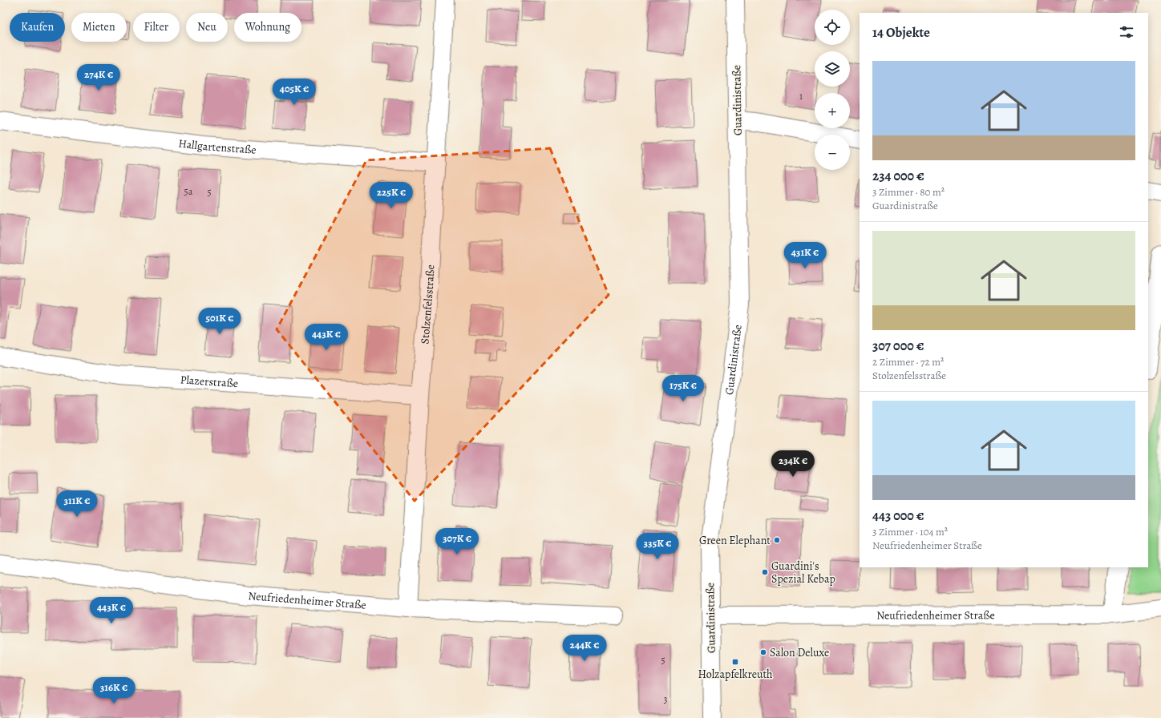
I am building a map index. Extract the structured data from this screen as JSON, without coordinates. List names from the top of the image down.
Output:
{
  "streets": {
    "street": [
      "Guardinistraße",
      "Hallgartenstraße",
      "Stolzenfelsstraße",
      "Plazerstraße",
      "Neufriedenheimer Straße"
    ]
  },
  "crossings": [
    ["Guardinistraße", "Neufriedenheimer Straße"],
    ["Hallgartenstraße", "Stolzenfelsstraße"],
    ["Stolzenfelsstraße", "Plazerstraße"],
    ["Stolzenfelsstraße", "Neufriedenheimer Straße"]
  ],
  "places": {
    "other": ["Green Elephant", "Guardini's Spezial Kebap", "Salon Deluxe"],
    "transit": ["Holzapfelkreuth"]
  },
  "house_numbers": [
    "1",
    "5a",
    "5",
    "5",
    "3"
  ],
  "page": {
    "map_buttons": ["+", "−"],
    "chip": [
      "Kaufen",
      "Mieten",
      "Filter",
      "Neu",
      "Wohnung"
    ],
    "heading": "14 Objekte",
    "list": [
      {
        "name": "234 000 €",
        "note": "3 Zimmer · 80 m² · Guardinistraße"
      },
      {
        "name": "307 000 €",
        "note": "2 Zimmer · 72 m² · Stolzenfelsstraße"
      },
      {
        "name": "443 000 €",
        "note": "3 Zimmer · 104 m² · Neufriedenheimer Straße"
      }
    ],
    "price": [
      "274K €",
      "405K €",
      "225K €",
      "431K €",
      "501K €",
      "443K €",
      "175K €",
      "234K €",
      "311K €",
      "307K €",
      "335K €",
      "443K €",
      "244K €",
      "316K €"
    ]
  }
}
